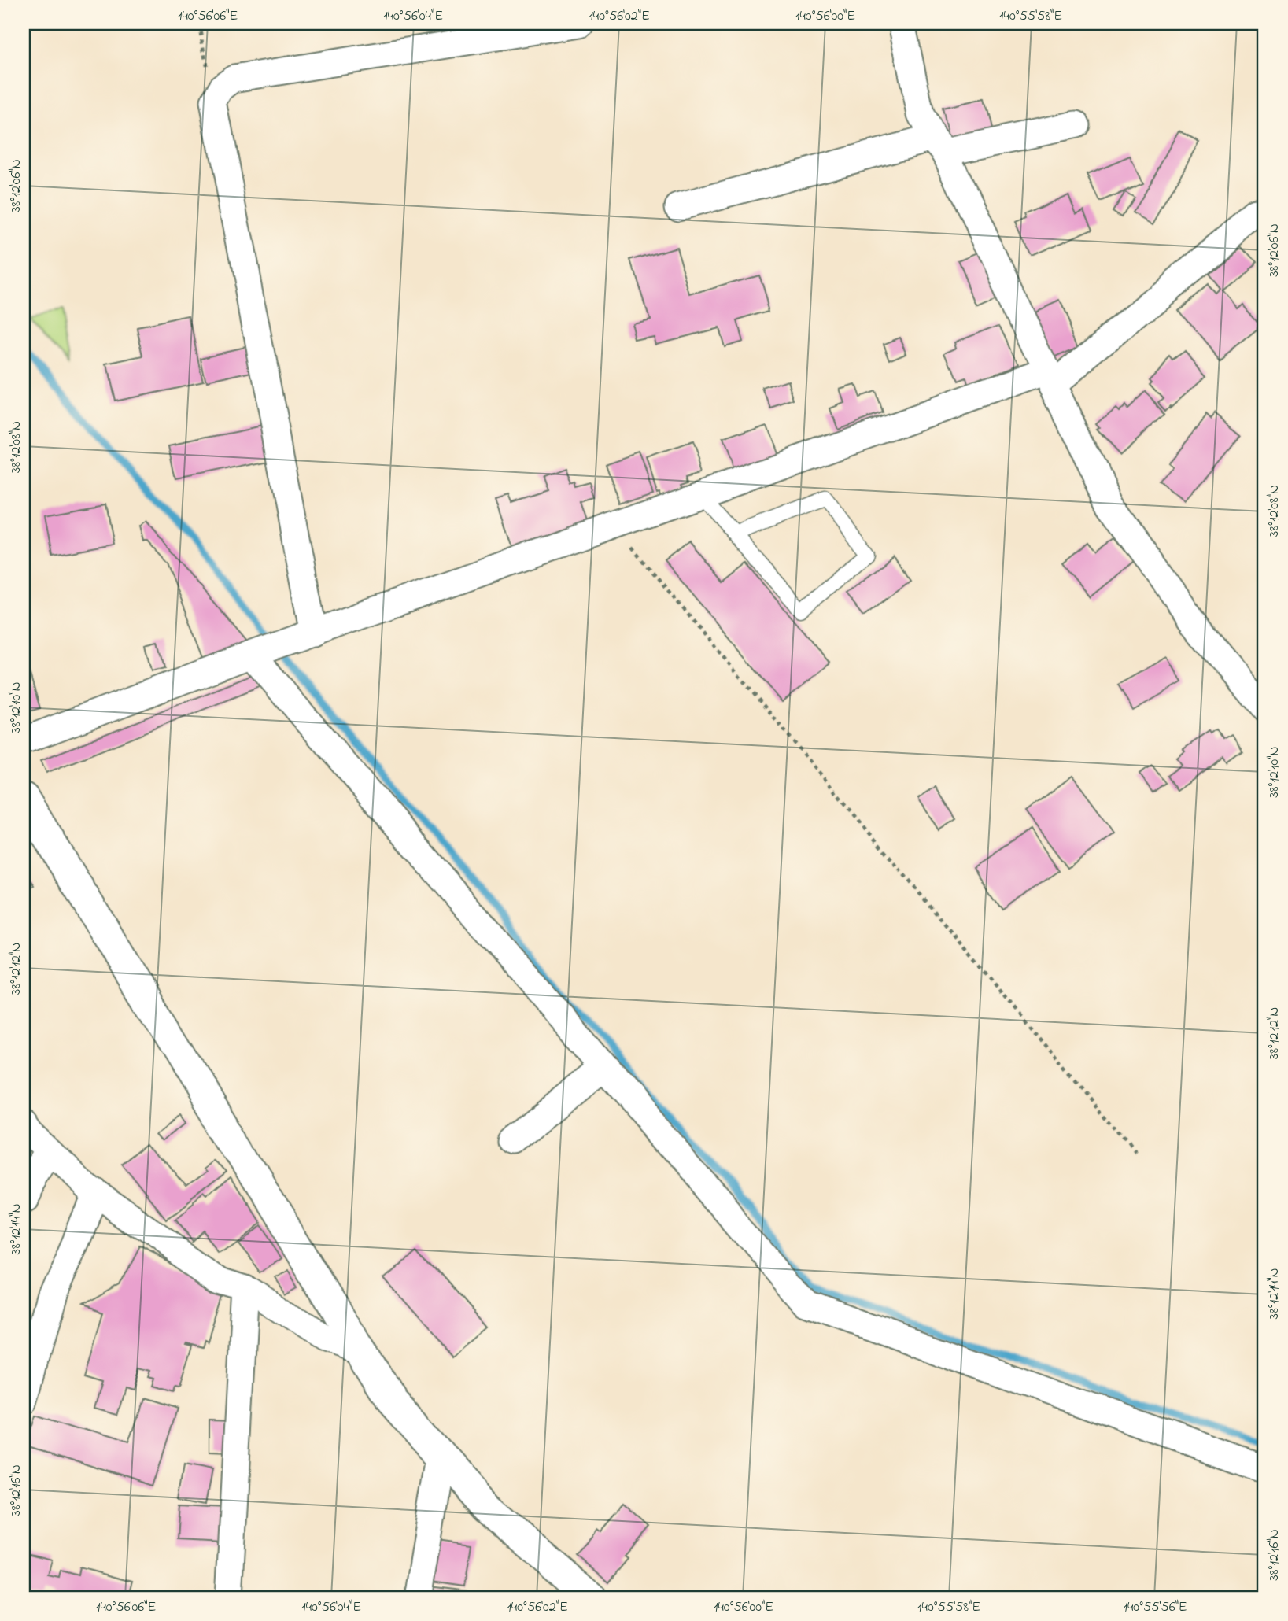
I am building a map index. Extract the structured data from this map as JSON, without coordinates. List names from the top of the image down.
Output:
{
  "coordinates": [
    "140°56'06\"E",
    "140°56'04\"E",
    "140°56'02\"E",
    "140°56'00\"E",
    "140°55'58\"E",
    "38°12'06\"N",
    "38°12'08\"N",
    "38°12'10\"N",
    "38°12'12\"N",
    "38°12'14\"N",
    "38°12'16\"N",
    "140°55'56\"E"
  ]
}
